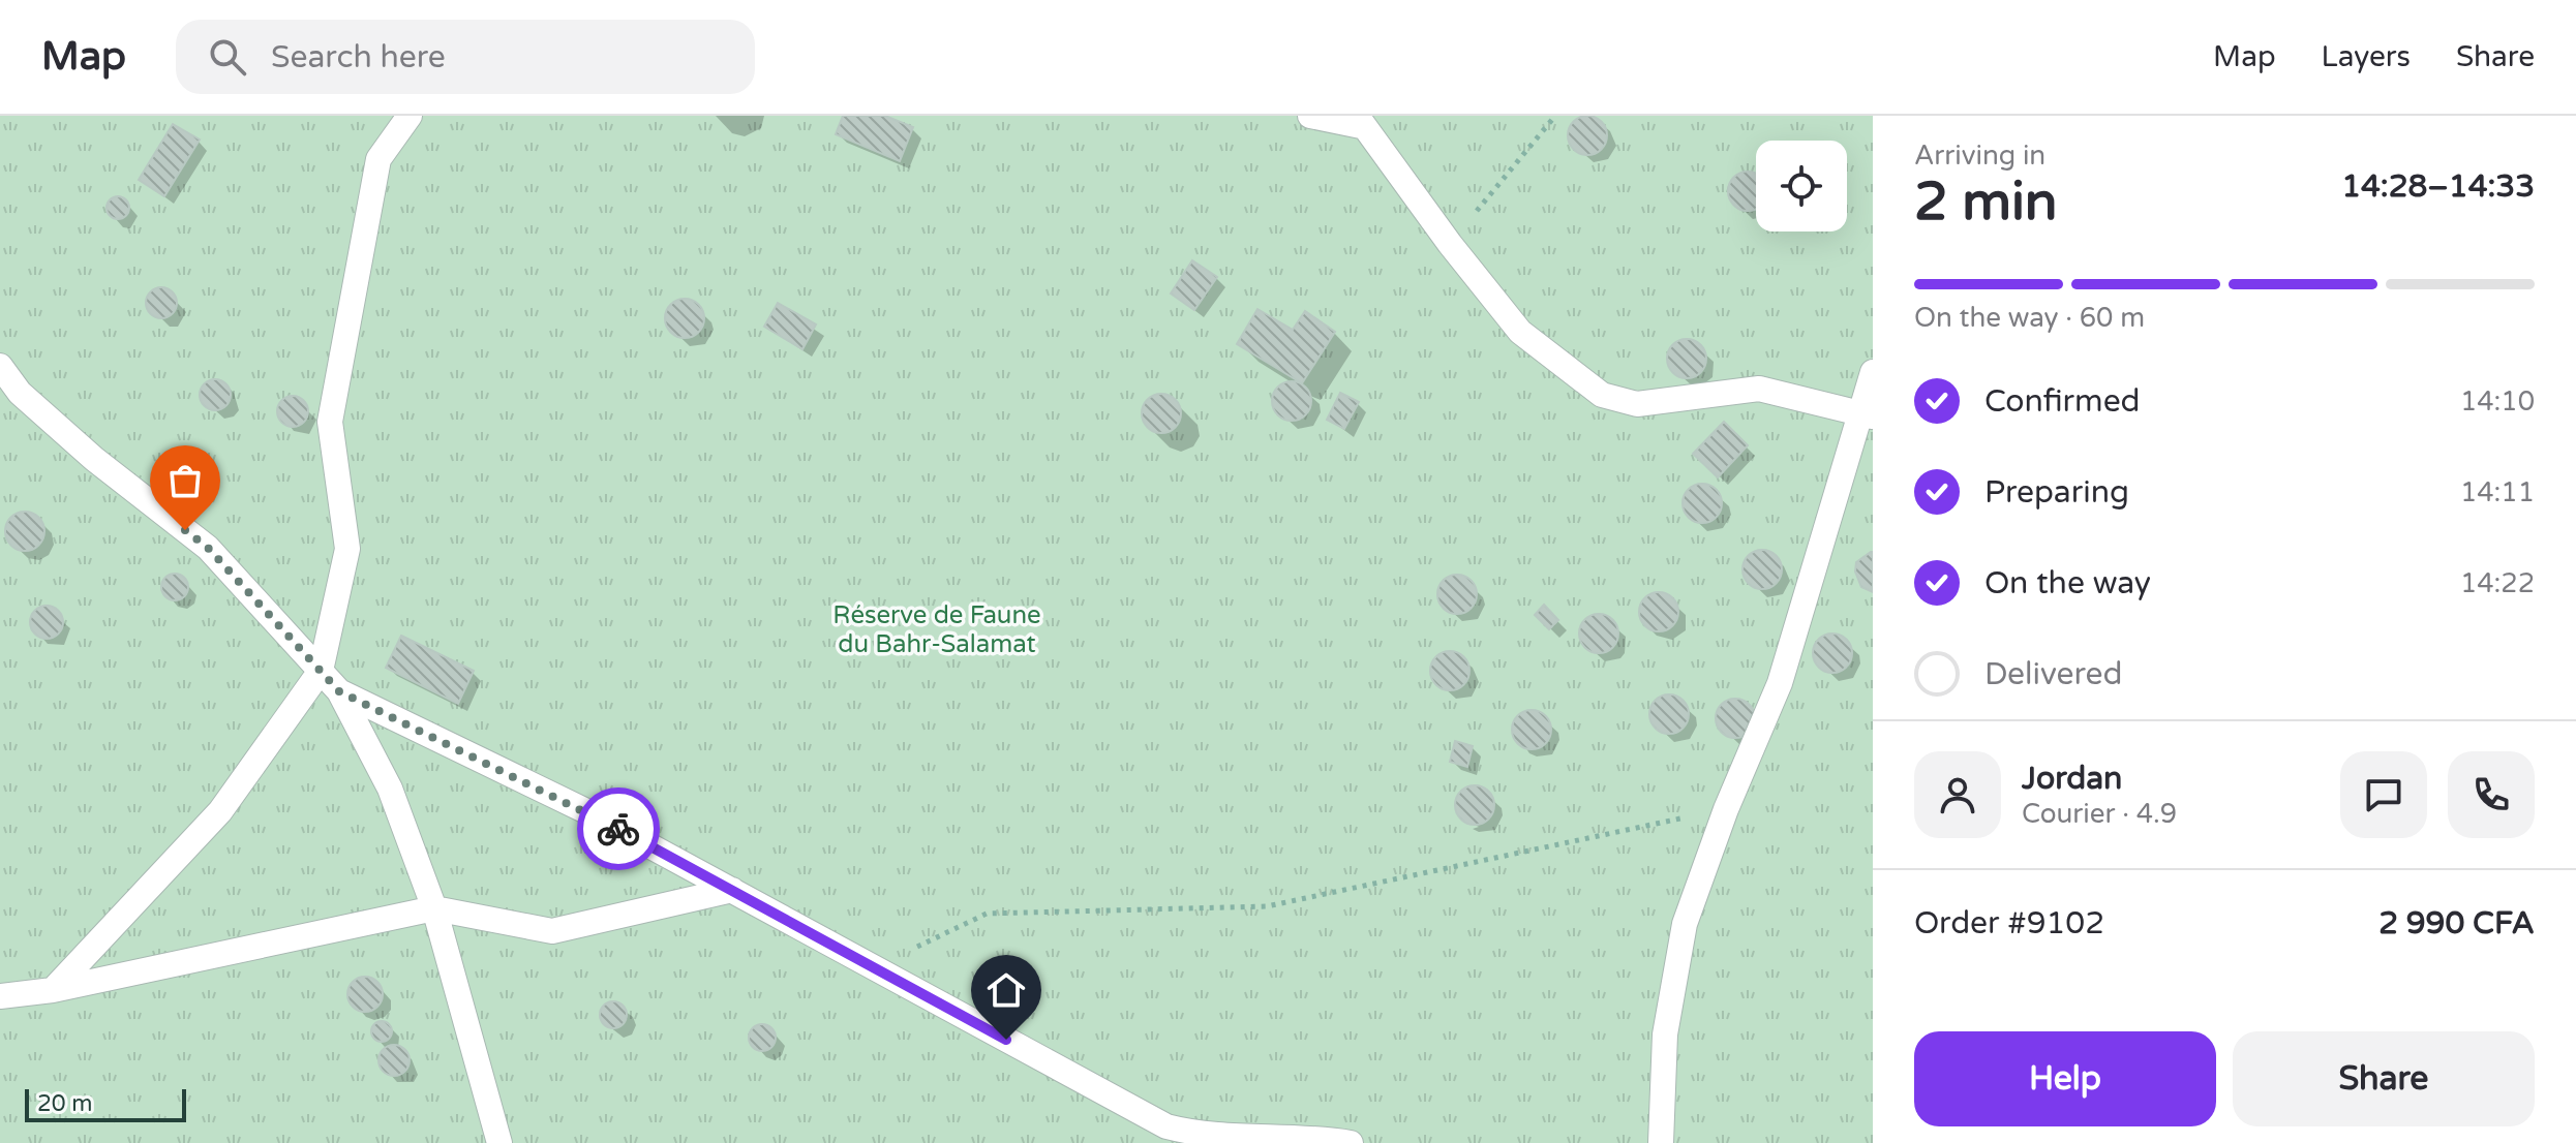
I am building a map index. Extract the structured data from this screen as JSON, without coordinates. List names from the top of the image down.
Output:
{
  "parks": ["Réserve de Faune du Bahr-Salamat"],
  "scale_bar": "20 m",
  "page": {
    "header": "Map",
    "search": "Search here",
    "nav": ["Map", "Layers", "Share"],
    "heading": ["2 min", "Arriving in", "14:28–14:33"],
    "panel": [
      "Jordan",
      "Courier · 4.9",
      "Order #9102",
      "2 990 CFA"
    ],
    "bar": "On the way · 60 m",
    "list": [
      ["Confirmed", "14:10"],
      ["Preparing", "14:11"],
      ["On the way", "14:22"],
      "Delivered"
    ],
    "buttons": ["Help", "Share"],
    "scale": "20 m"
  }
}
